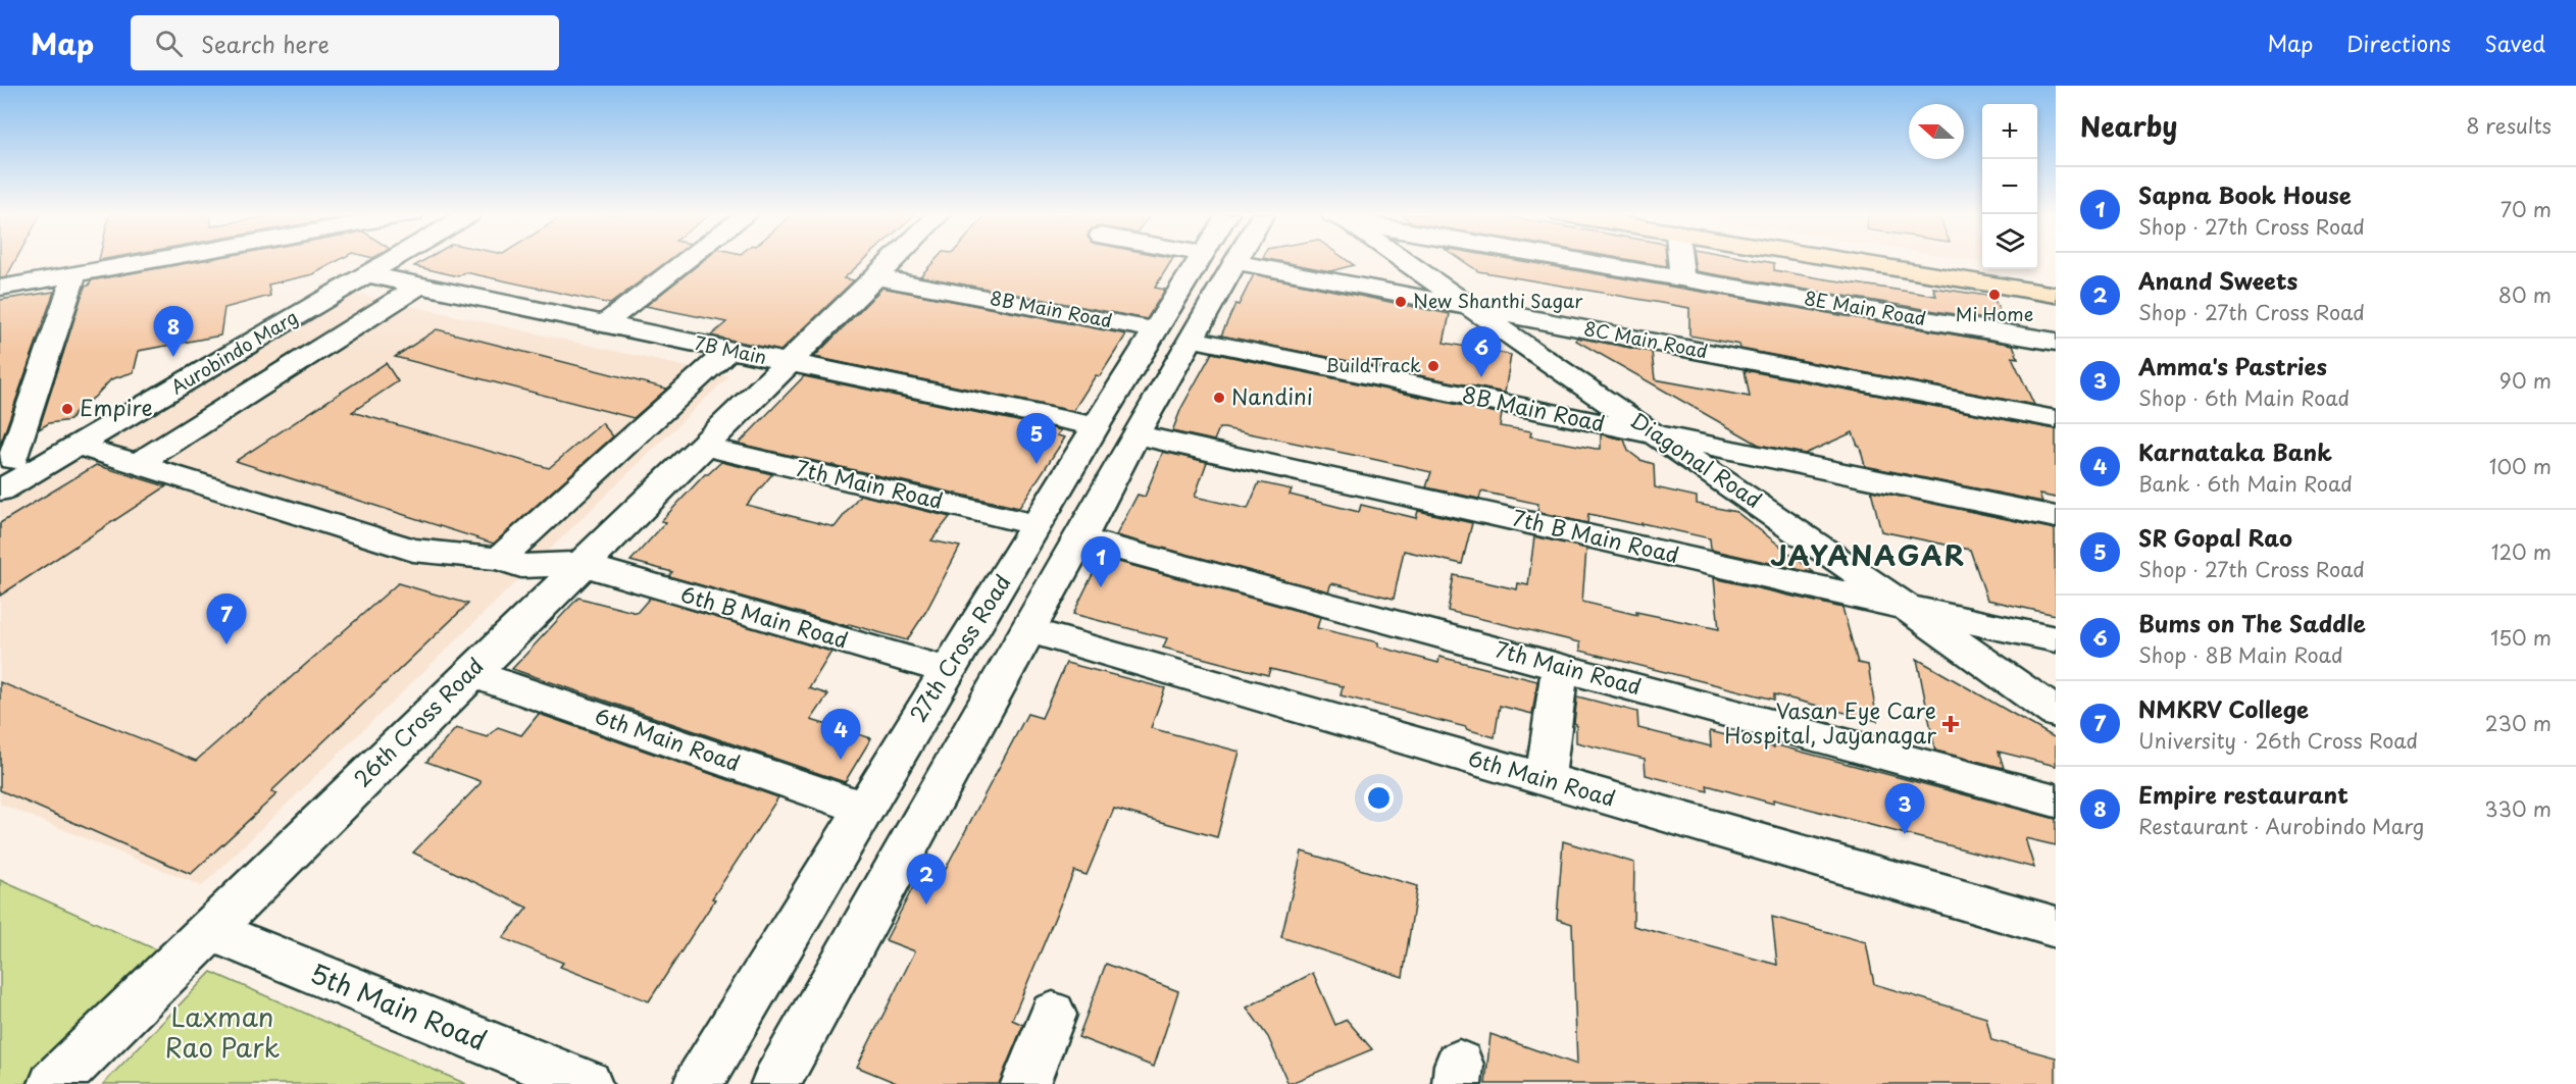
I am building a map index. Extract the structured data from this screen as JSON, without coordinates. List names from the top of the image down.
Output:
{
  "streets": {
    "street": [
      "8E Main Road",
      "8B Main Road",
      "8C Main Road",
      "7B Main",
      "Aurobindo Marg",
      "Diagonal Road",
      "7th Main Road",
      "7th B Main Road",
      "6th B Main Road",
      "27th Cross Road",
      "26th Cross Road",
      "6th Main Road",
      "5th Main Road"
    ]
  },
  "crossings": [
    ["8B Main Road", "Diagonal Road"],
    ["8B Main Road", "27th Cross Road"],
    ["8B Main Road", "26th Cross Road"],
    ["8C Main Road", "Diagonal Road"],
    ["7B Main", "Aurobindo Marg"],
    ["7B Main", "27th Cross Road"],
    ["7B Main", "26th Cross Road"],
    ["Aurobindo Marg", "6th B Main Road"],
    ["Diagonal Road", "7th B Main Road"],
    ["7th Main Road", "27th Cross Road"],
    ["7th Main Road", "26th Cross Road"],
    ["7th B Main Road", "27th Cross Road"],
    ["6th B Main Road", "27th Cross Road"],
    ["6th B Main Road", "26th Cross Road"],
    ["27th Cross Road", "6th Main Road"],
    ["26th Cross Road", "6th Main Road"],
    ["26th Cross Road", "5th Main Road"]
  ],
  "districts": ["JAYANAGAR"],
  "parks": ["Laxman Rao Park"],
  "places": {
    "other": [
      "Mi Home",
      "New Shanthi Sagar",
      "BuildTrack",
      "Nandini",
      "Empire"
    ],
    "health": ["Vasan Eye Care Hospital, Jayanagar"]
  },
  "north": "left",
  "page": {
    "header": "Map",
    "search": "Search here",
    "nav": ["Map", "Directions", "Saved"],
    "heading": ["Nearby", "8 results"],
    "map_buttons": ["+", "−"],
    "list": [
      {
        "mark": "1",
        "name": "Sapna Book House",
        "note": "Shop · 27th Cross Road",
        "value": "70 m"
      },
      {
        "mark": "2",
        "name": "Anand Sweets",
        "note": "Shop · 27th Cross Road",
        "value": "80 m"
      },
      {
        "mark": "3",
        "name": "Amma's Pastries",
        "note": "Shop · 6th Main Road",
        "value": "90 m"
      },
      {
        "mark": "4",
        "name": "Karnataka Bank",
        "note": "Bank · 6th Main Road",
        "value": "100 m"
      },
      {
        "mark": "5",
        "name": "SR Gopal Rao",
        "note": "Shop · 27th Cross Road",
        "value": "120 m"
      },
      {
        "mark": "6",
        "name": "Bums on The Saddle",
        "note": "Shop · 8B Main Road",
        "value": "150 m"
      },
      {
        "mark": "7",
        "name": "NMKRV College",
        "note": "University · 26th Cross Road",
        "value": "230 m"
      },
      {
        "mark": "8",
        "name": "Empire restaurant",
        "note": "Restaurant · Aurobindo Marg",
        "value": "330 m"
      }
    ],
    "pins": [
      "8",
      "6",
      "5",
      "1",
      "7",
      "4",
      "3",
      "2"
    ]
  }
}
